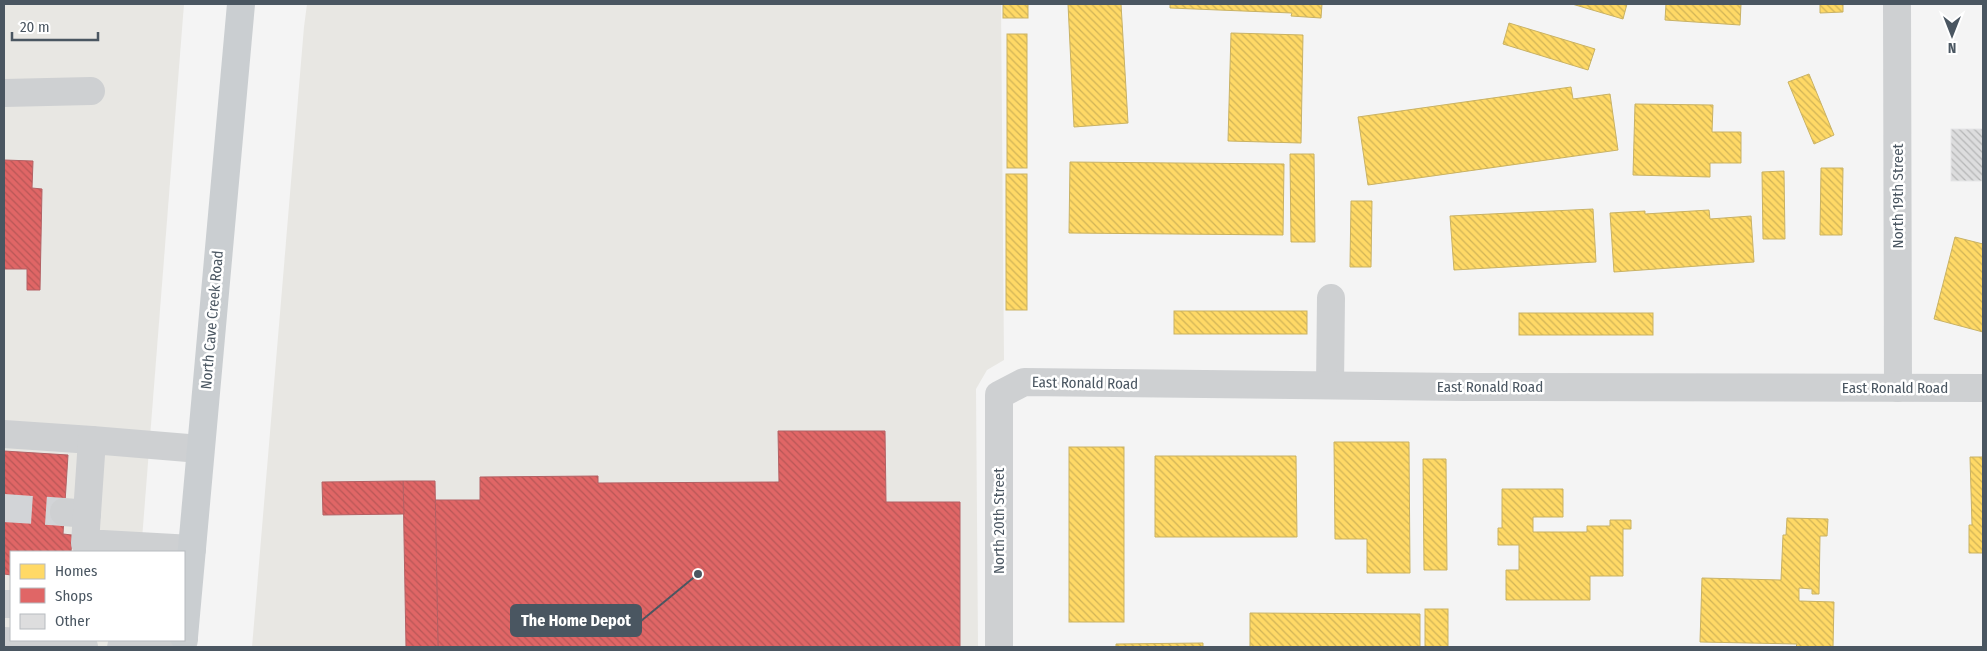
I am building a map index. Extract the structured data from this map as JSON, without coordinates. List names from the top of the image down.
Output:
{
  "streets": {
    "main road": ["North Cave Creek Road"],
    "street": ["North 19th Street", "East Ronald Road", "North 20th Street"]
  },
  "crossings": [
    ["North 19th Street", "East Ronald Road"],
    ["East Ronald Road", "North 20th Street"]
  ],
  "places": ["The Home Depot"],
  "legend": ["Homes", "Shops", "Other"],
  "scale_bar": "20 m",
  "north": "bottom"
}
